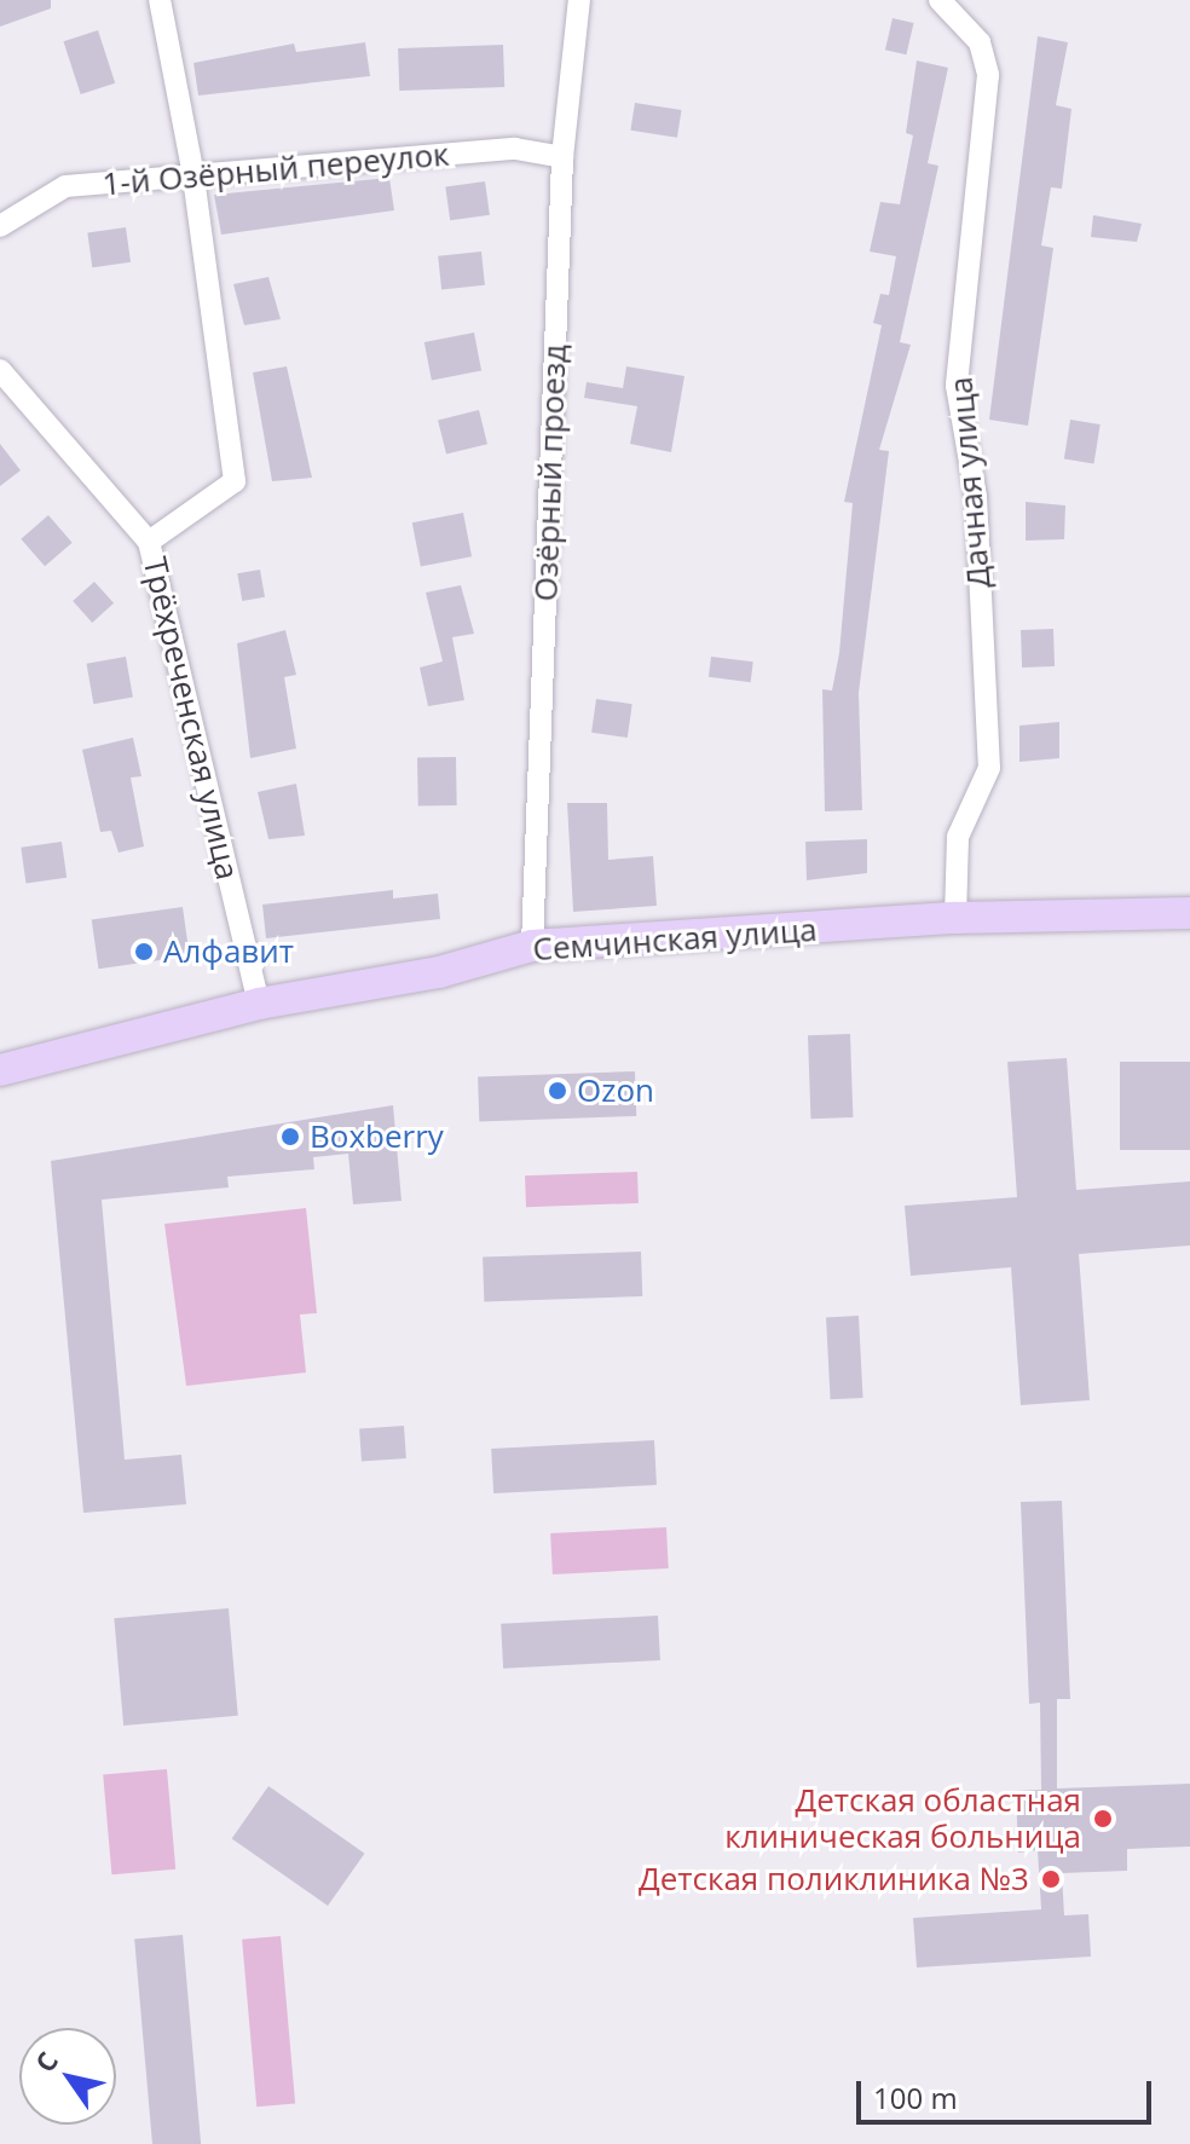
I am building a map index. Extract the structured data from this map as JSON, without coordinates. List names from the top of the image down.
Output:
{
  "streets": {
    "street": [
      "1-й Озёрный переулок",
      "Озёрный проезд",
      "Дачная улица",
      "Трёхреченская улица",
      "Семчинская улица"
    ]
  },
  "crossings": [
    ["1-й Озёрный переулок", "Озёрный проезд"],
    ["Озёрный проезд", "Семчинская улица"],
    ["Дачная улица", "Семчинская улица"],
    ["Трёхреченская улица", "Семчинская улица"]
  ],
  "places": [
    "Алфавит",
    "Ozon",
    "Boxberry",
    "Детская областная клиническая больница",
    "Детская поликлиника №3"
  ],
  "scale_bar": "100 m",
  "north": "top left"
}
